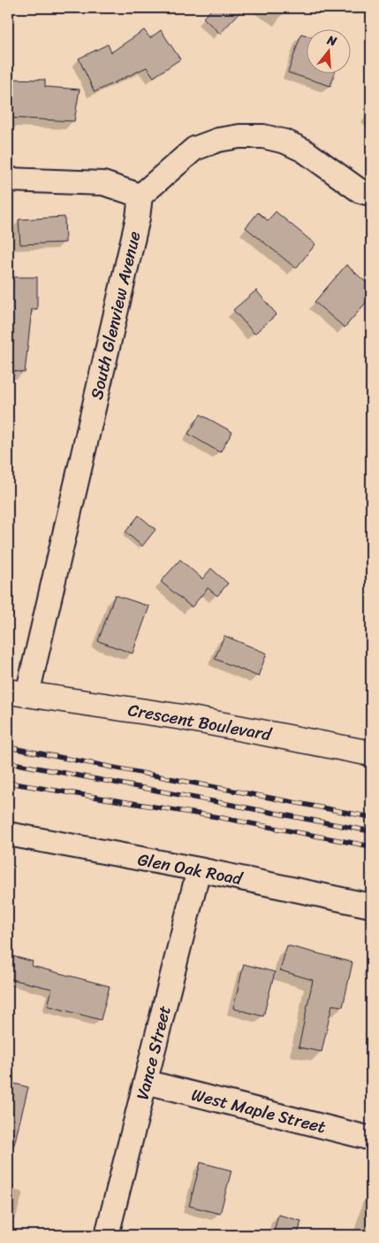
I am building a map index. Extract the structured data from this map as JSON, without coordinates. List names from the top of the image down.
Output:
{
  "streets": {
    "street": [
      "South Glenview Avenue",
      "Crescent Boulevard",
      "Glen Oak Road",
      "Vance Street",
      "West Maple Street"
    ]
  },
  "crossings": [
    ["South Glenview Avenue", "Crescent Boulevard"],
    ["Glen Oak Road", "Vance Street"],
    ["Vance Street", "West Maple Street"]
  ],
  "north": "top"
}
